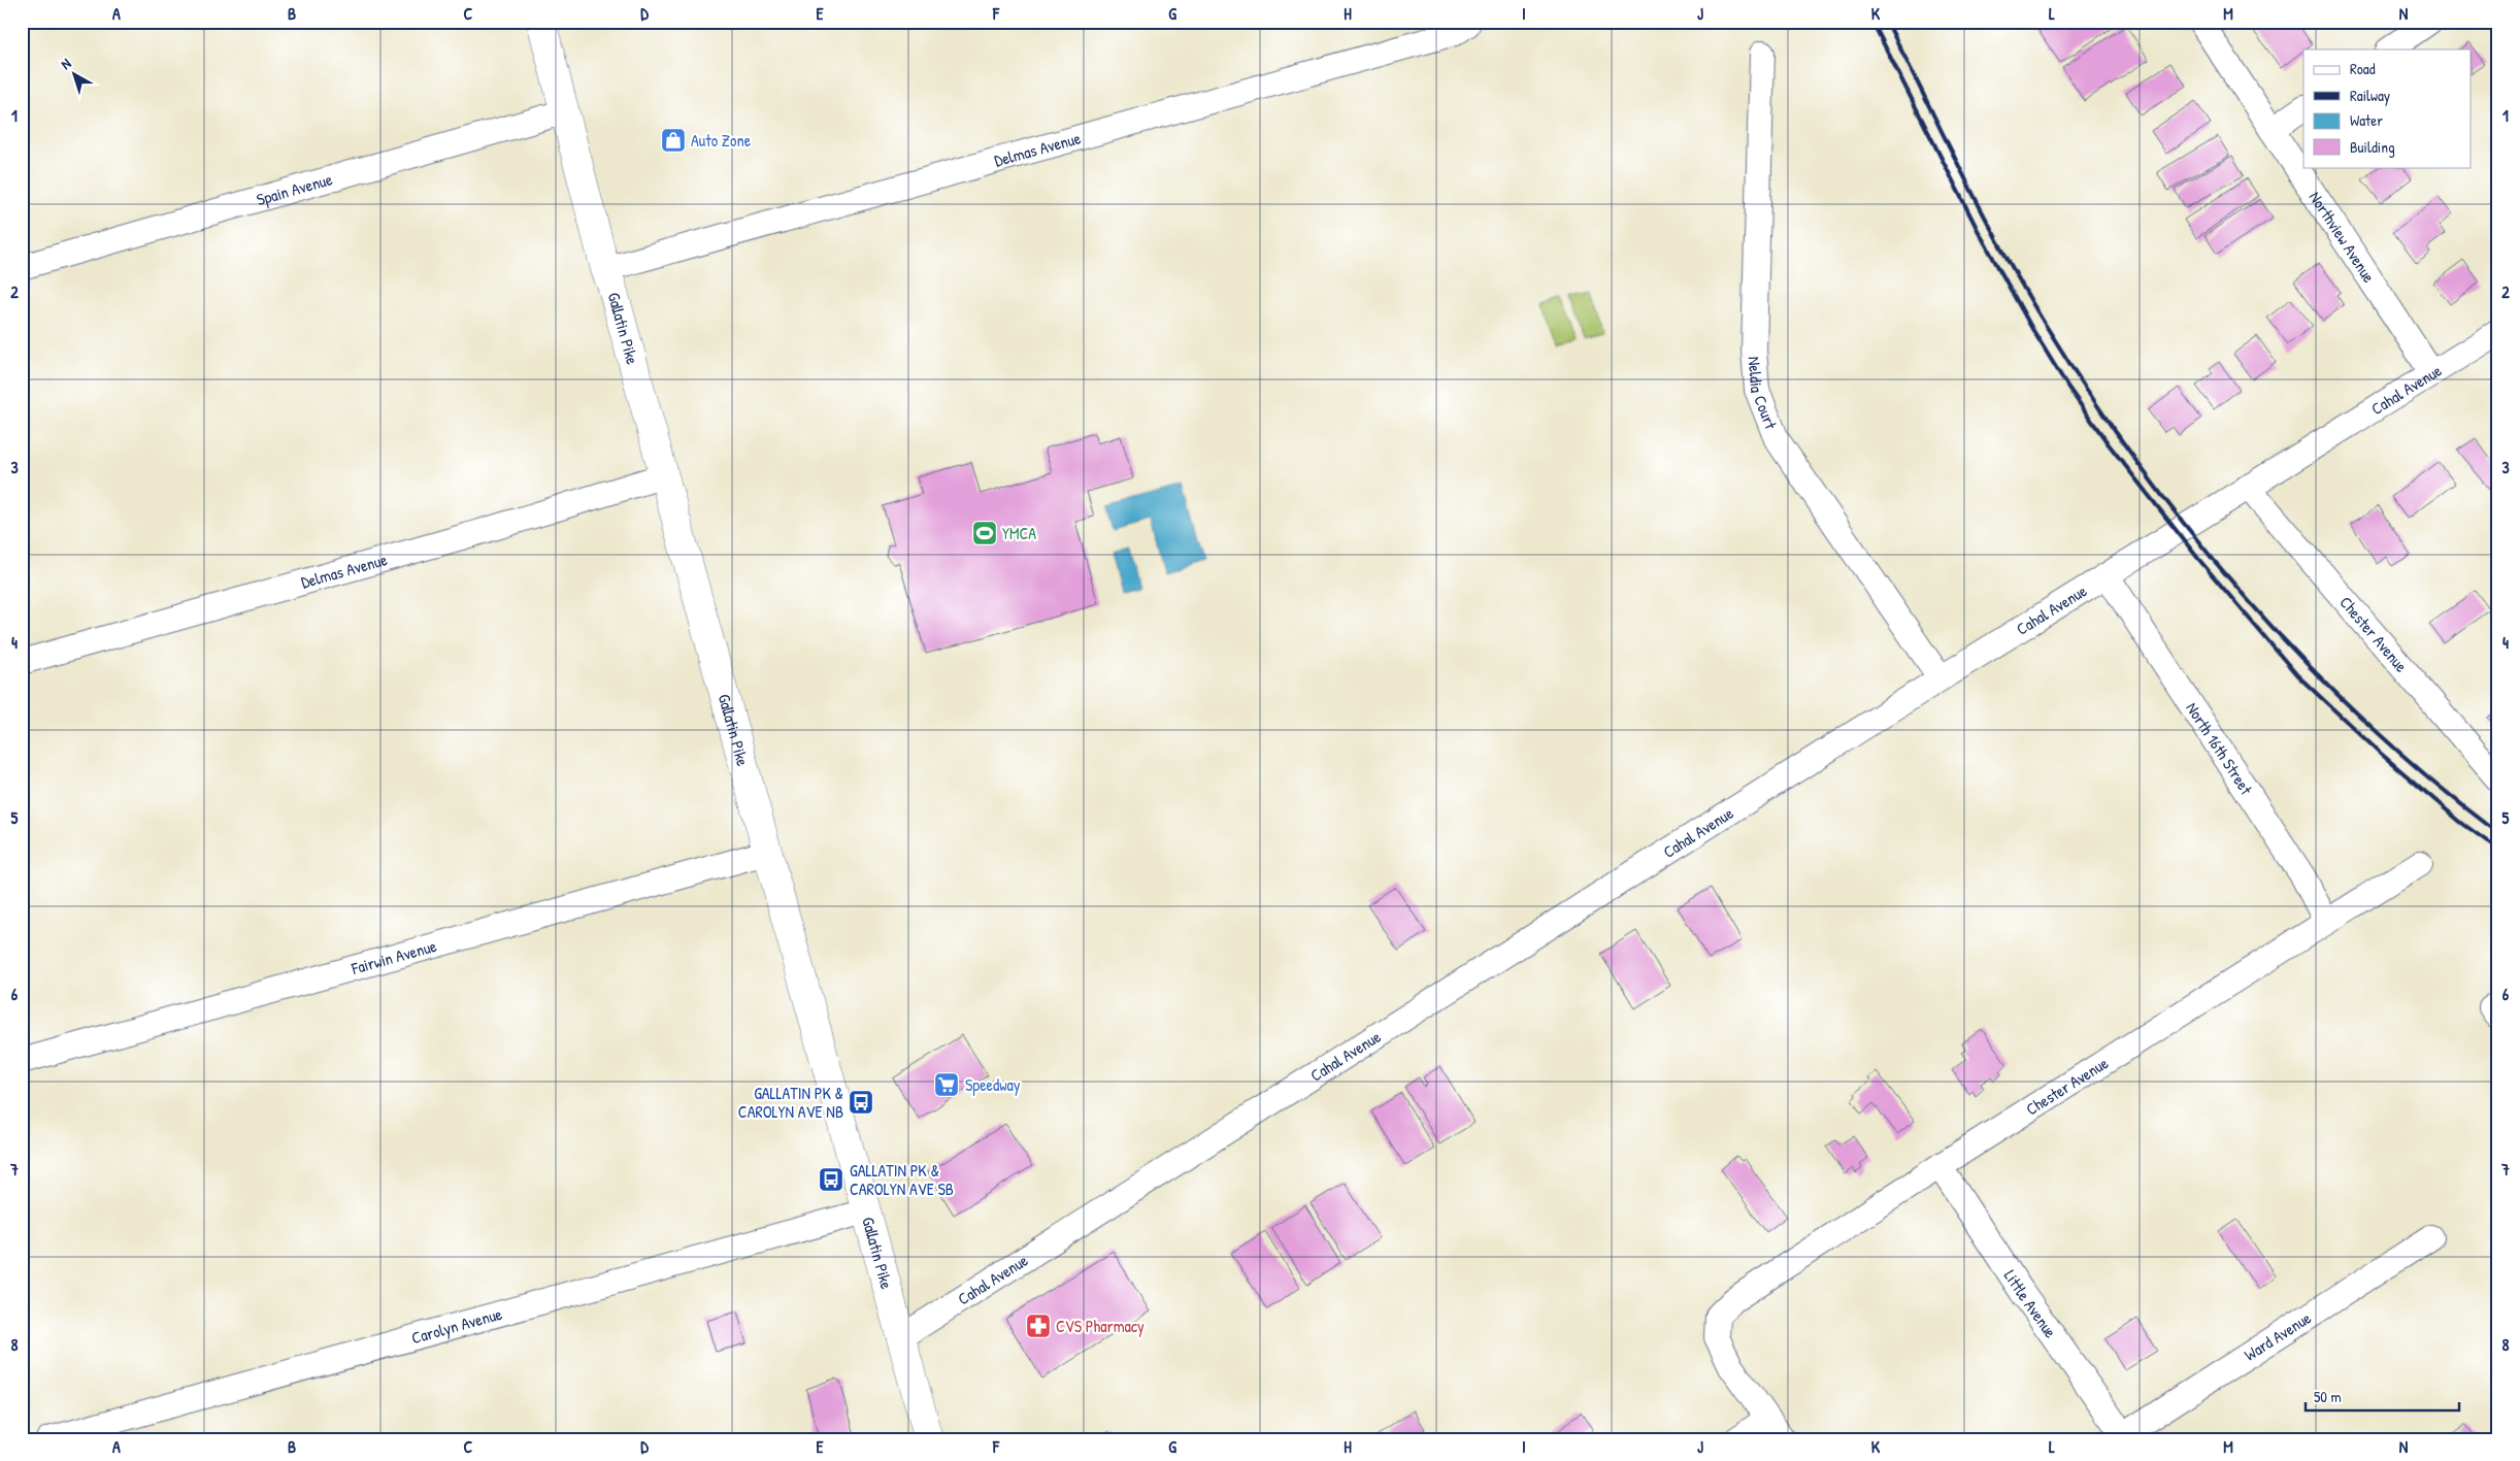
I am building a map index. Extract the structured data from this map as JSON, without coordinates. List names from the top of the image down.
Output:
{
  "streets": {
    "main road": ["Gallatin Pike"],
    "street": [
      "Delmas Avenue",
      "Spain Avenue",
      "Northview Avenue",
      "Cahal Avenue",
      "Neldia Court",
      "Chester Avenue",
      "North 16th Street",
      "Fairwin Avenue",
      "Little Avenue",
      "Carolyn Avenue",
      "Ward Avenue"
    ]
  },
  "crossings": [
    ["Delmas Avenue", "Gallatin Pike"],
    ["Spain Avenue", "Gallatin Pike"],
    ["Northview Avenue", "Cahal Avenue"],
    ["Gallatin Pike", "Cahal Avenue"],
    ["Gallatin Pike", "Fairwin Avenue"],
    ["Gallatin Pike", "Carolyn Avenue"],
    ["Cahal Avenue", "Neldia Court"],
    ["Cahal Avenue", "Chester Avenue"],
    ["Cahal Avenue", "North 16th Street"],
    ["Chester Avenue", "North 16th Street"],
    ["Chester Avenue", "Little Avenue"],
    ["Little Avenue", "Ward Avenue"]
  ],
  "places": {
    "shop": ["Auto Zone"],
    "sports": ["YMCA"],
    "supermarket": ["Speedway"],
    "bus stop": ["GALLATIN PK & CAROLYN AVE NB", "GALLATIN PK & CAROLYN AVE SB"],
    "pharmacy": ["CVS Pharmacy"]
  },
  "legend": [
    "Road",
    "Railway",
    "Water",
    "Building"
  ],
  "scale_bar": "50 m",
  "north": "top left",
  "grid": {
    "columns": [
      "A",
      "B",
      "C",
      "D",
      "E",
      "F",
      "G",
      "H",
      "I",
      "J",
      "K",
      "L",
      "M",
      "N"
    ],
    "rows": [
      "1",
      "2",
      "3",
      "4",
      "5",
      "6",
      "7",
      "8"
    ]
  }
}
